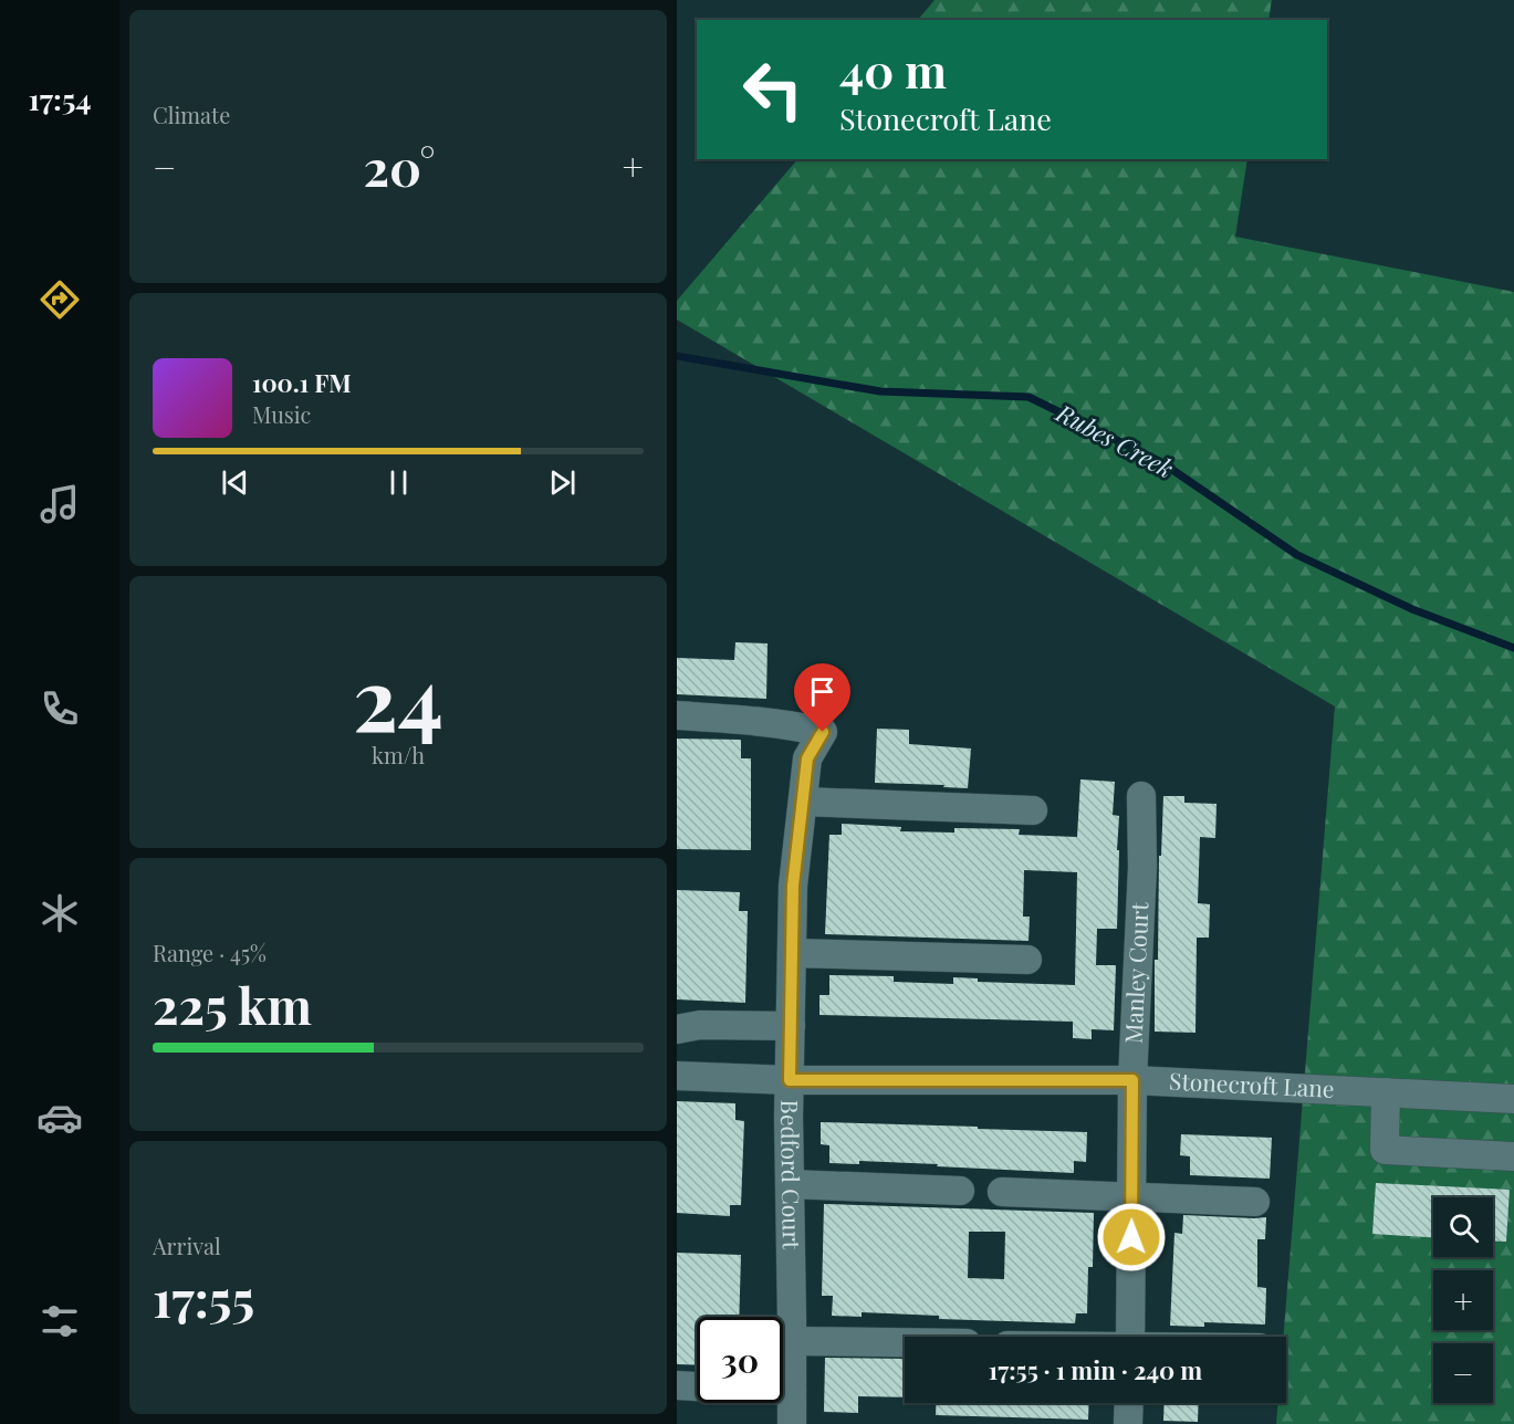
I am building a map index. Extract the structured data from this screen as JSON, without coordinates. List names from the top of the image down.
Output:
{
  "streets": {
    "street": ["Manley Court", "Stonecroft Lane", "Bedford Court"]
  },
  "crossings": [
    ["Manley Court", "Stonecroft Lane"],
    ["Stonecroft Lane", "Bedford Court"]
  ],
  "water": ["Rubes Creek"],
  "page": {
    "tabs": "17:54",
    "tile": [
      "Climate",
      ["24", "km/h"],
      ["Range · 45%", "225 km"],
      ["Arrival", "17:55"]
    ],
    "turn": ["40 m", "Stonecroft Lane"],
    "heat": ["−", "20°", "+"],
    "song": ["100.1 FM", "Music"],
    "map_buttons": ["+", "−"],
    "limit": "30",
    "trip": "17:55 · 1 min · 240 m"
  }
}
